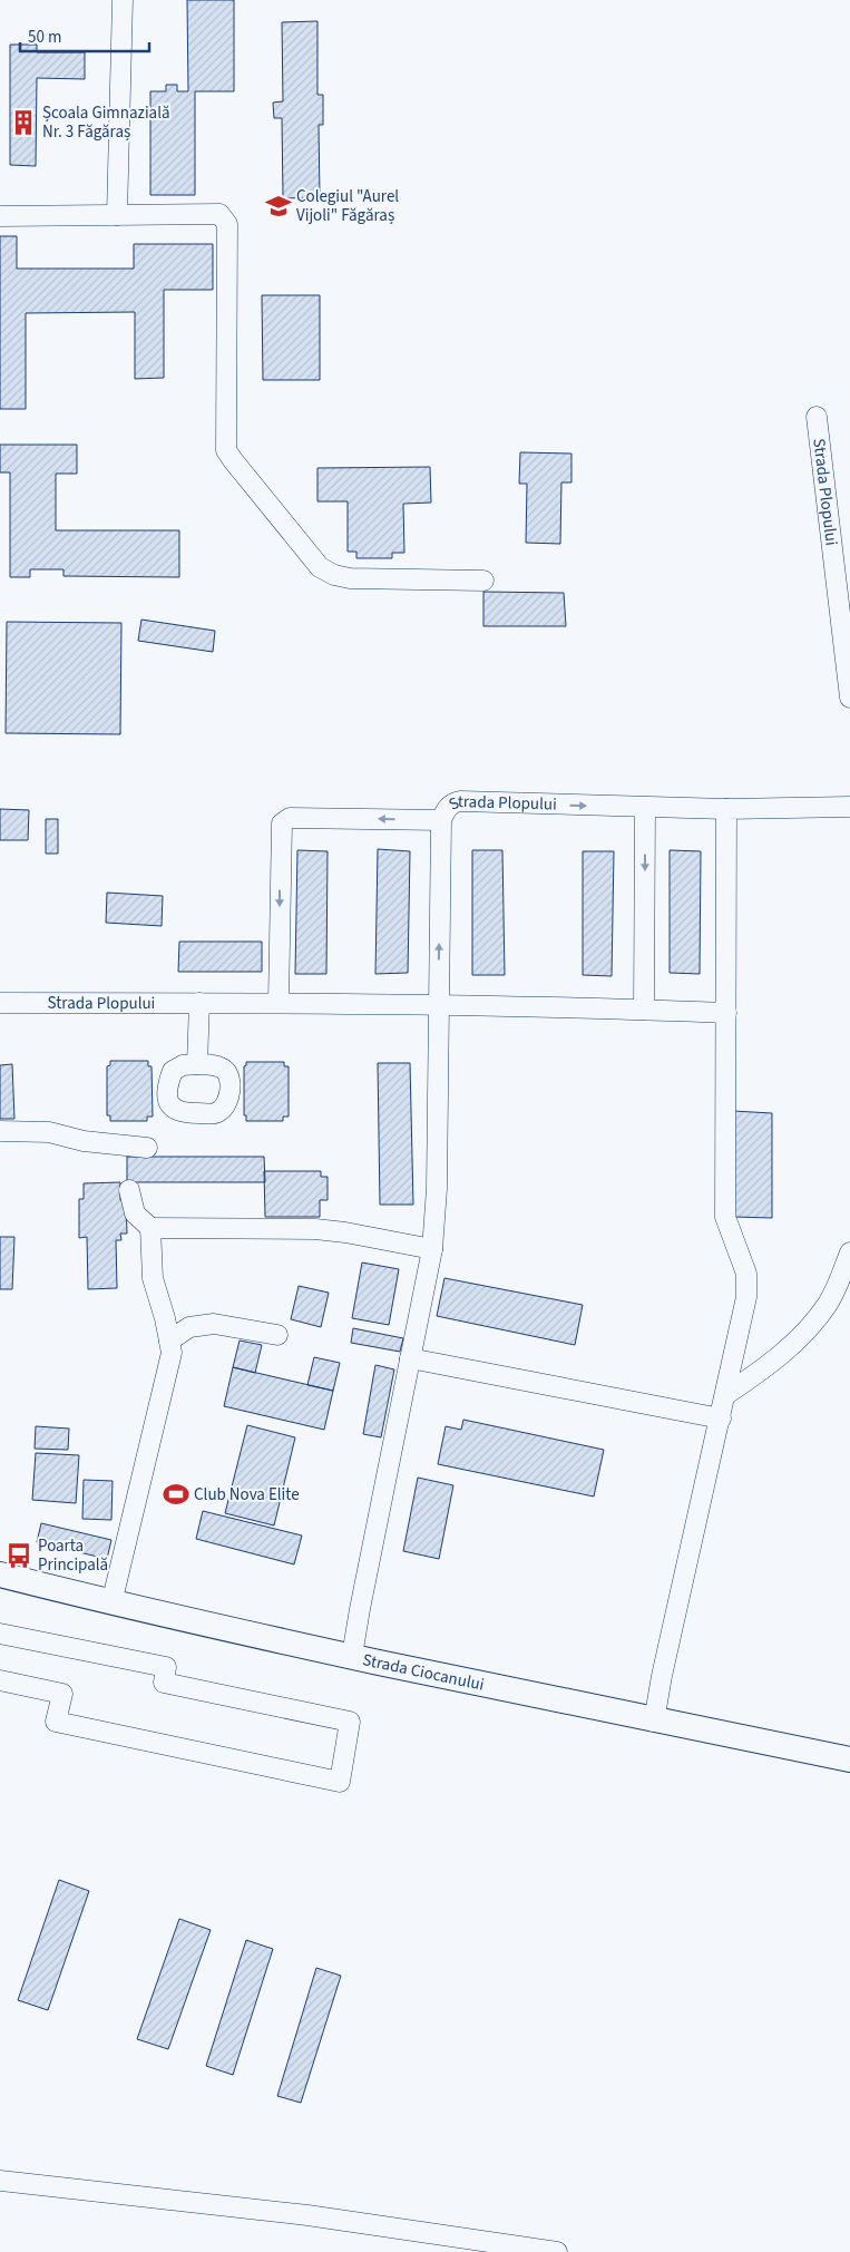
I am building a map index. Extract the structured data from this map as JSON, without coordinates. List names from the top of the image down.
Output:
{
  "streets": {
    "main road": ["Strada Ciocanului"],
    "street": ["Strada Plopului"]
  },
  "places": {
    "building": ["Școala Gimnazială Nr. 3 Făgăraș"],
    "school or university": ["Colegiul \"Aurel Vijoli\" Făgăraș"],
    "sports": ["Club Nova Elite"],
    "bus stop": ["Poarta Principală"]
  },
  "scale_bar": "50 m"
}
